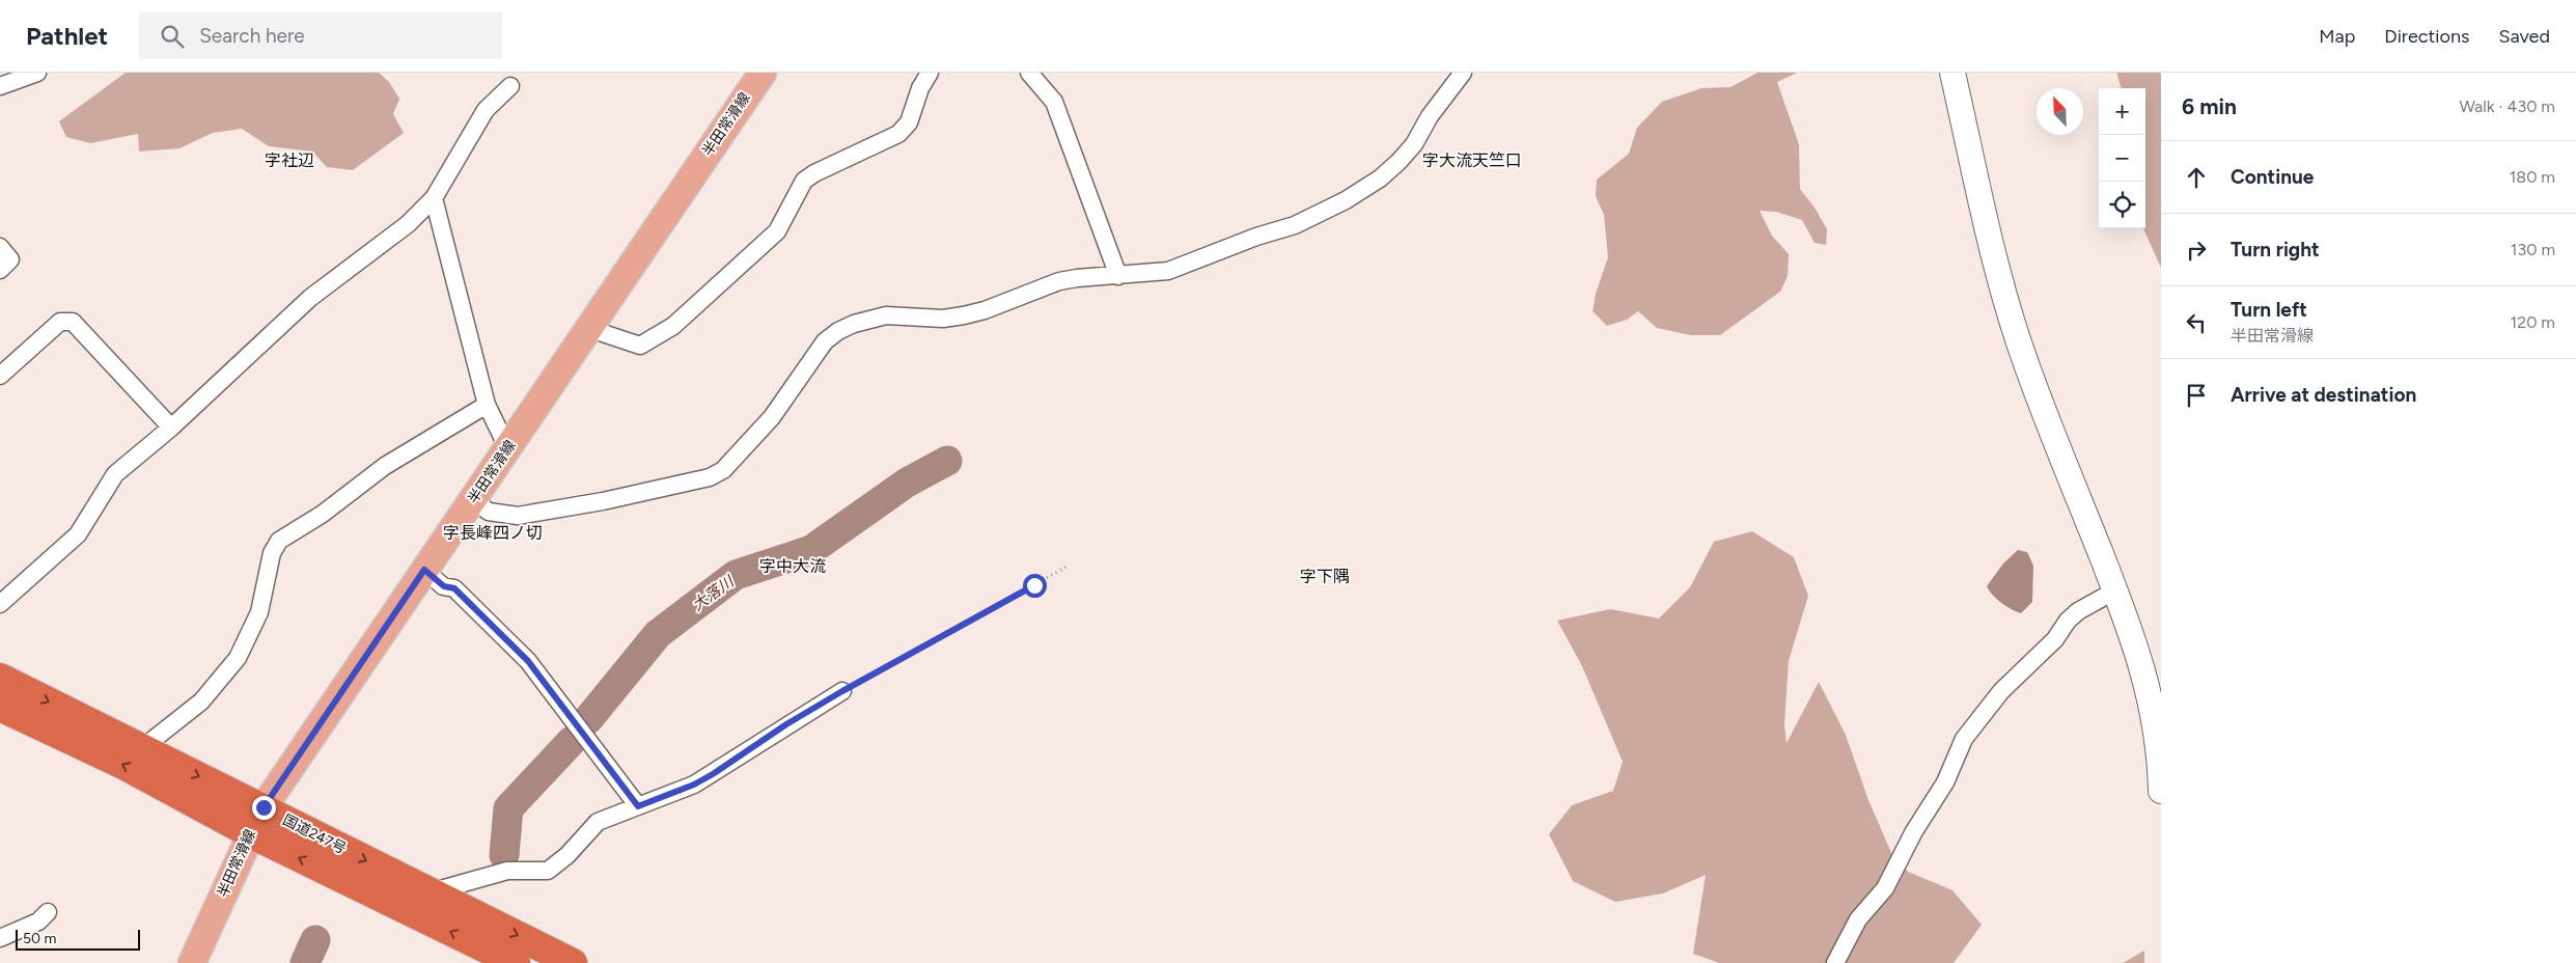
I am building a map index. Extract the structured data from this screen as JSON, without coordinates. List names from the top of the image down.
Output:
{
  "streets": {
    "highway": ["国道247号"],
    "main road": ["半田常滑線"]
  },
  "crossings": [
    ["半田常滑線", "国道247号"]
  ],
  "districts": [
    "字社辺",
    "字大流天竺口",
    "字長峰四ノ切",
    "字中大流",
    "字下隅"
  ],
  "water": ["大落川"],
  "scale_bar": "50 m",
  "north": "top left",
  "page": {
    "header": "Pathlet",
    "search": "Search here",
    "nav": ["Map", "Directions", "Saved"],
    "heading": ["6 min", "Walk · 430 m"],
    "map_buttons": ["+", "−"],
    "list": [
      ["Continue", "180 m"],
      ["Turn right", "130 m"],
      ["Turn left", "半田常滑線", "120 m"],
      "Arrive at destination"
    ],
    "scale": "50 m"
  }
}
